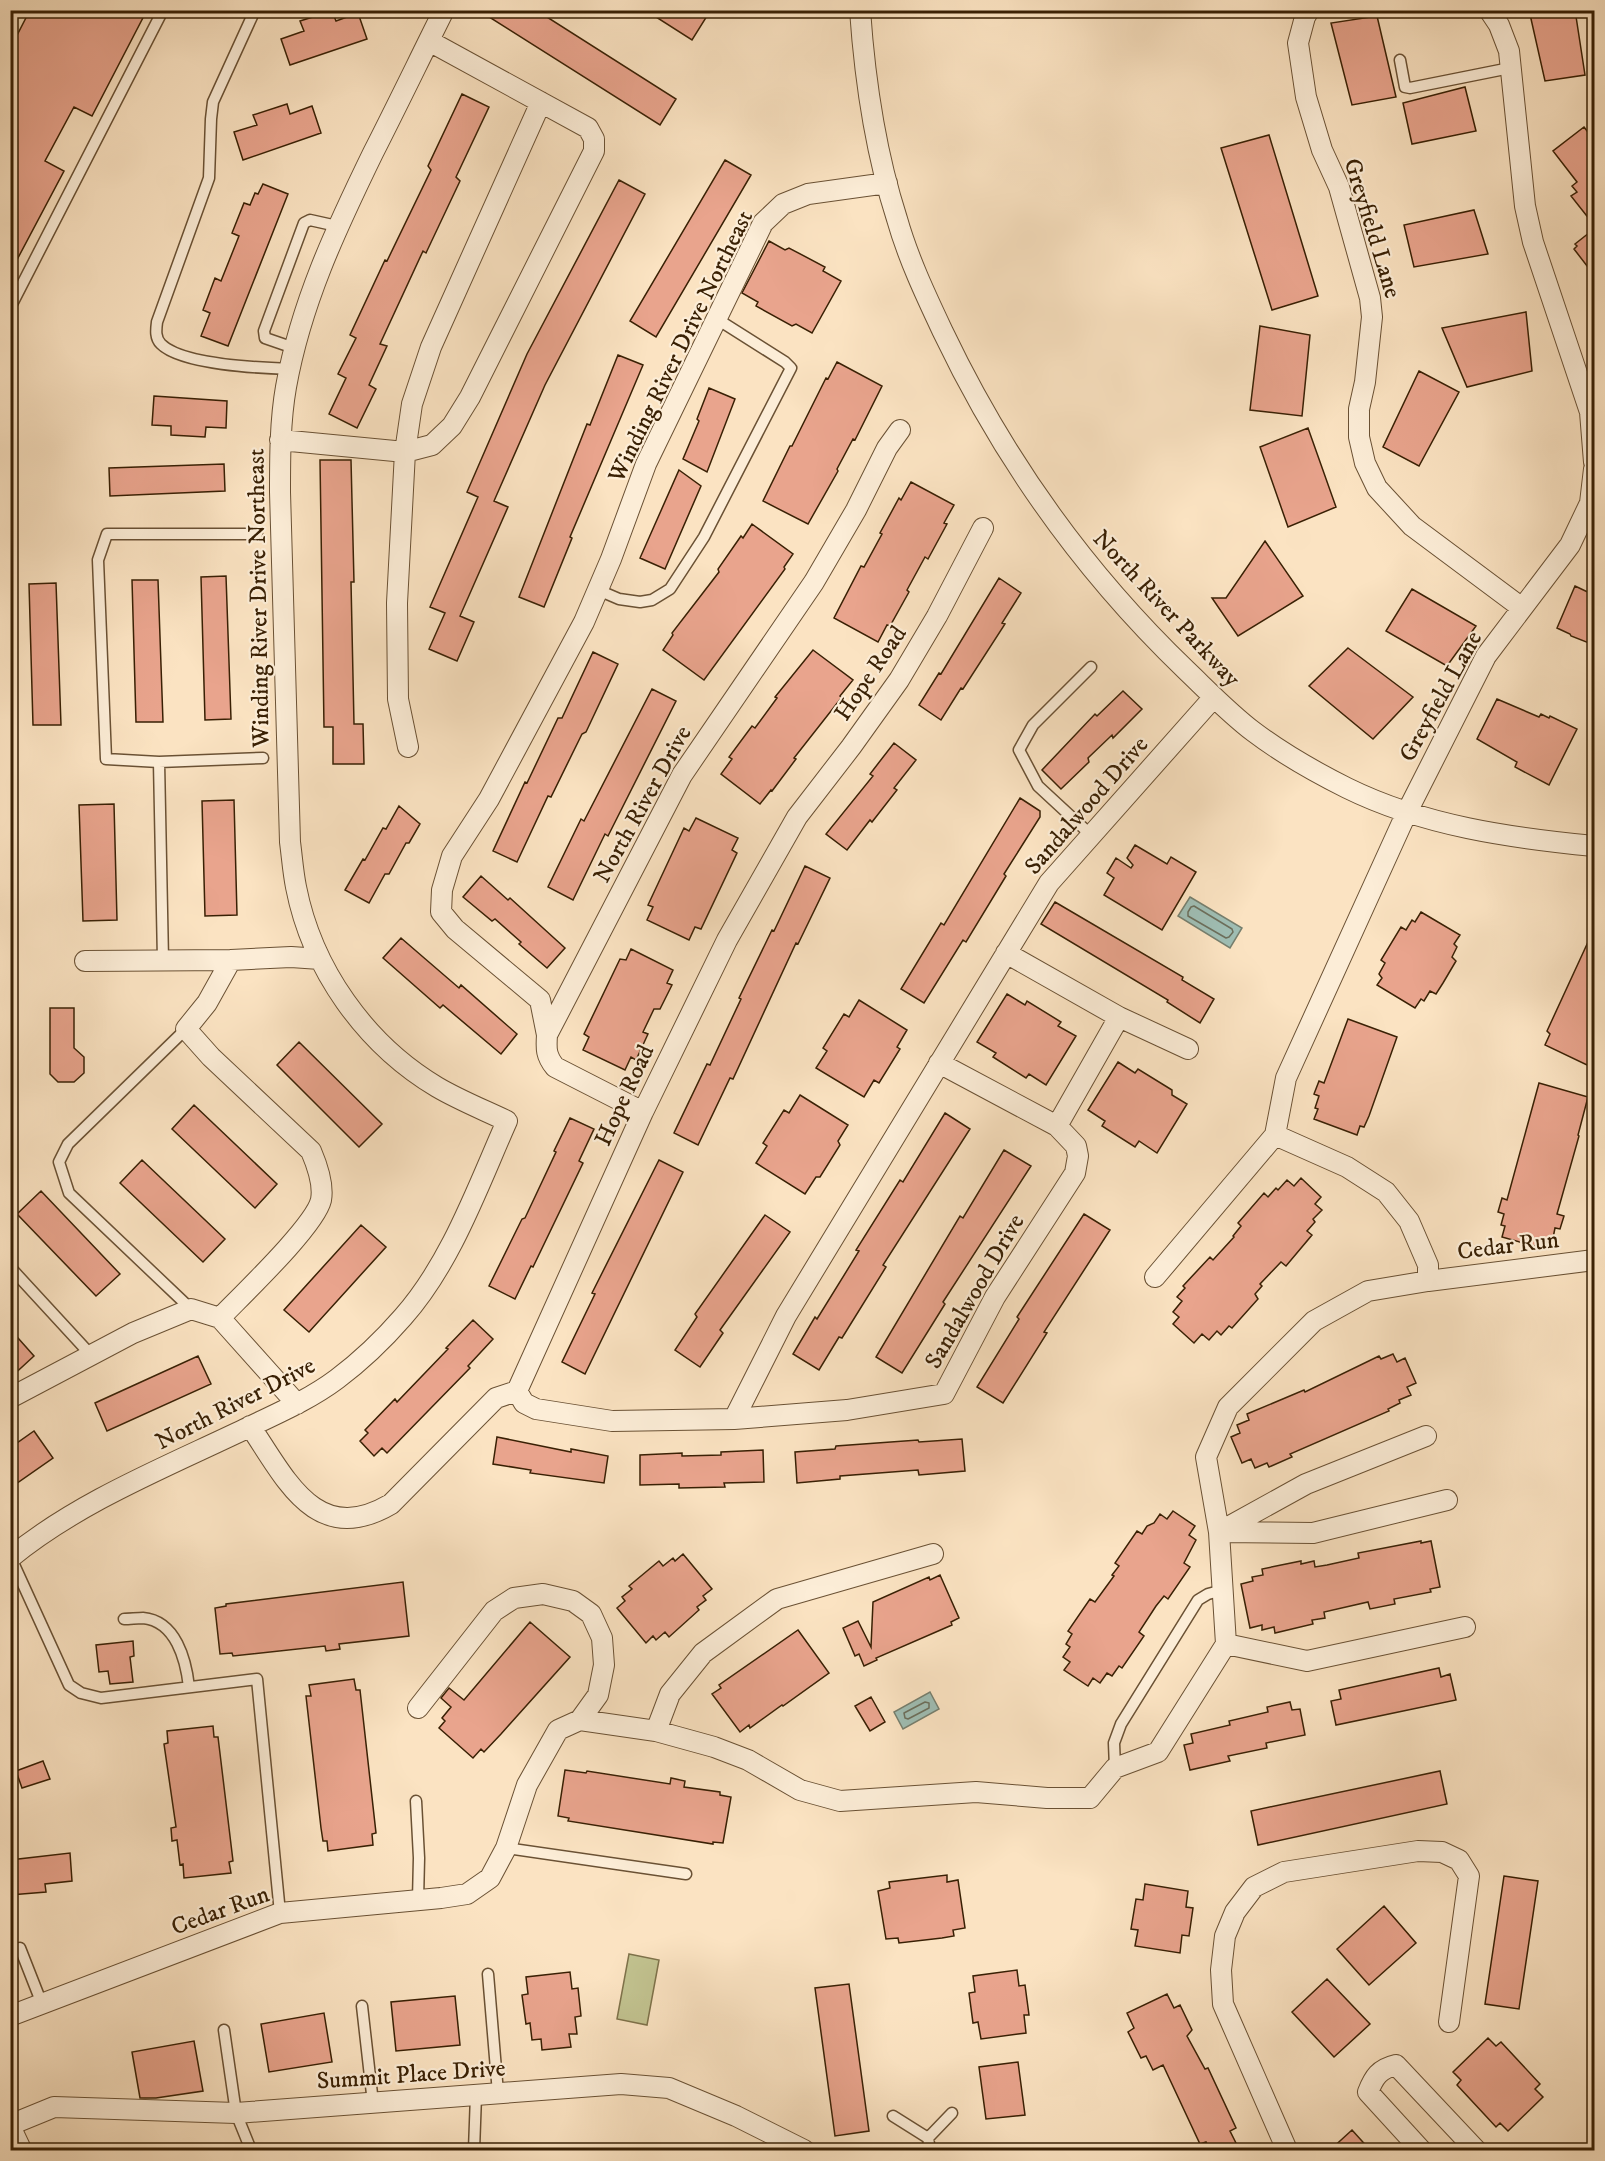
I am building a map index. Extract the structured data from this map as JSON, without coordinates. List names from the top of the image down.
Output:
{
  "streets": {
    "street": [
      "Greyfield Lane",
      "Winding River Drive Northeast",
      "North River Parkway",
      "Hope Road",
      "North River Drive",
      "Sandalwood Drive",
      "Cedar Run",
      "Summit Place Drive"
    ]
  },
  "crossings": [
    ["Greyfield Lane", "North River Parkway"],
    ["Winding River Drive Northeast", "North River Parkway"],
    ["Winding River Drive Northeast", "North River Drive"],
    ["North River Parkway", "Sandalwood Drive"],
    ["Hope Road", "Sandalwood Drive"]
  ]
}
